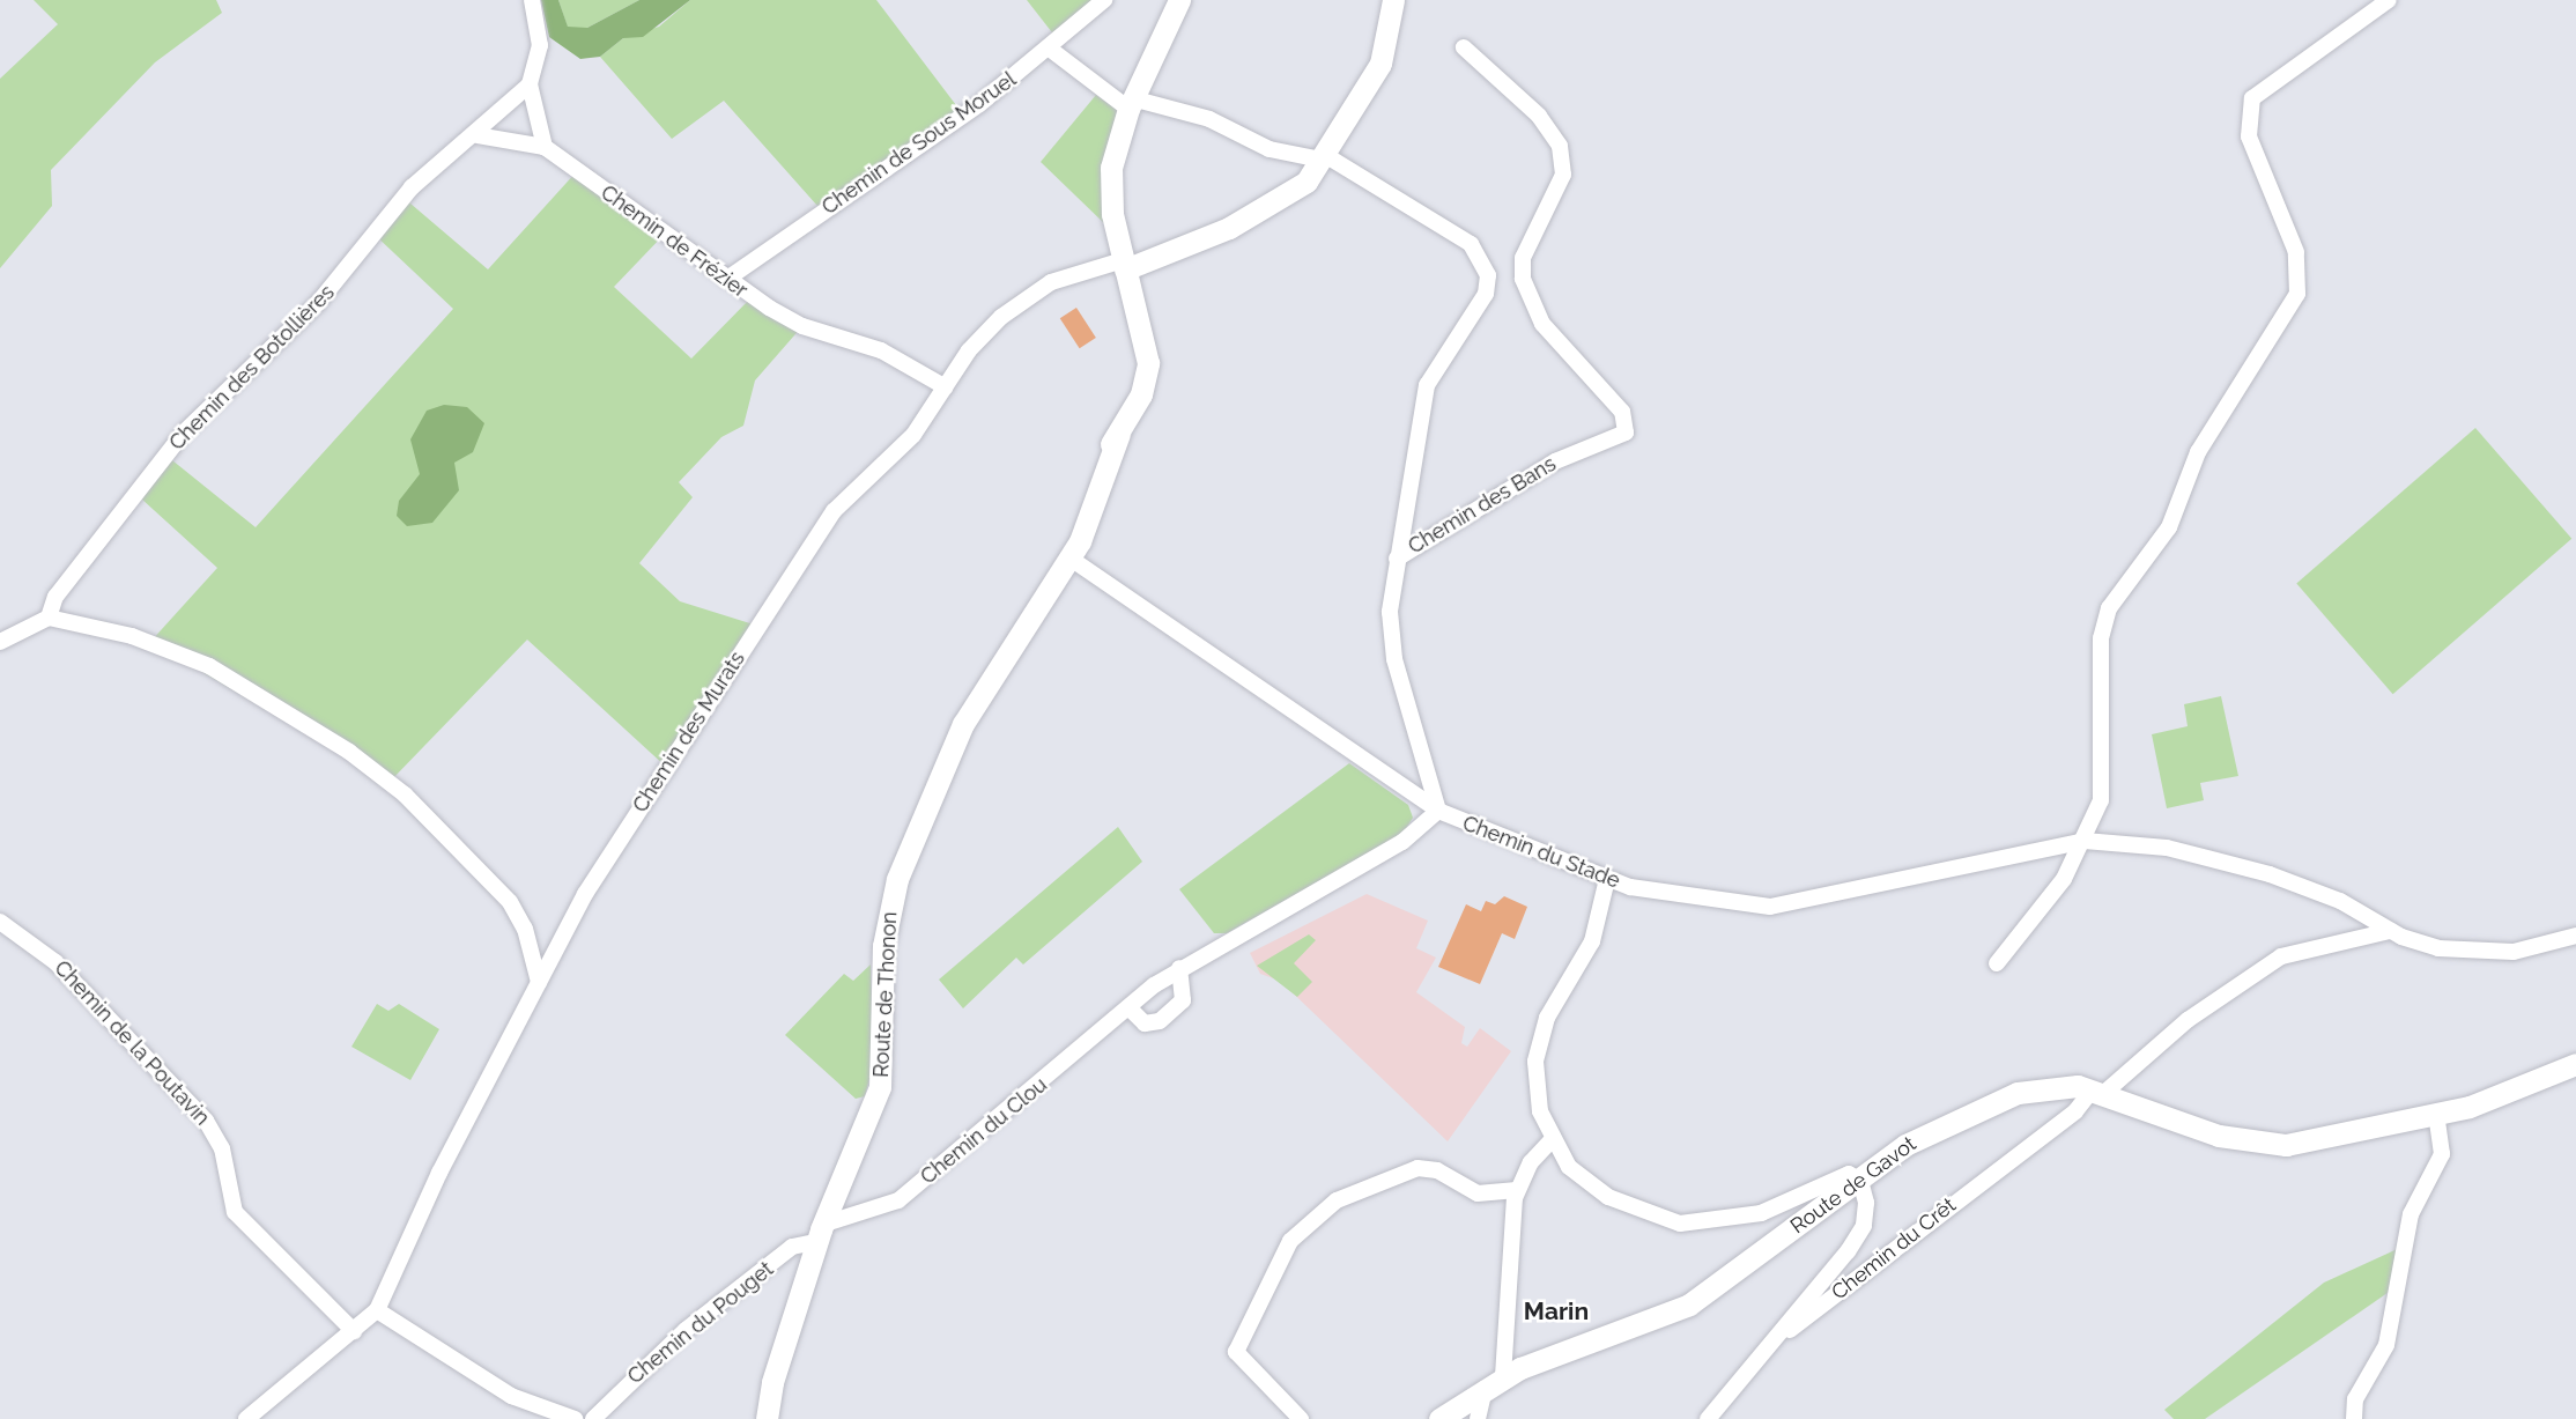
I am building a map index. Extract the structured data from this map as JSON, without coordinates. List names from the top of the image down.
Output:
{
  "streets": {
    "street": [
      "Chemin de Sous Moruel",
      "Chemin de Frézier",
      "Chemin des Botollières",
      "Chemin des Bans",
      "Chemin des Murats",
      "Chemin du Stade",
      "Route de Thonon",
      "Chemin de la Poutavin",
      "Chemin du Clou",
      "Route de Gavot",
      "Chemin du Crêt",
      "Chemin du Pouget"
    ]
  },
  "crossings": [
    ["Chemin de Sous Moruel", "Chemin de Frézier"],
    ["Chemin de Sous Moruel", "Chemin des Bans"],
    ["Chemin de Frézier", "Chemin des Murats"],
    ["Chemin des Bans", "Chemin du Stade"],
    ["Chemin des Bans", "Route de Thonon"],
    ["Chemin des Bans", "Chemin du Clou"],
    ["Chemin des Murats", "Route de Thonon"],
    ["Chemin du Stade", "Route de Thonon"],
    ["Chemin du Stade", "Chemin du Clou"],
    ["Chemin du Stade", "Chemin du Crêt"],
    ["Route de Thonon", "Chemin du Clou"],
    ["Route de Thonon", "Chemin du Pouget"],
    ["Chemin du Clou", "Chemin du Pouget"],
    ["Route de Gavot", "Chemin du Crêt"]
  ],
  "districts": ["Marin"]
}
